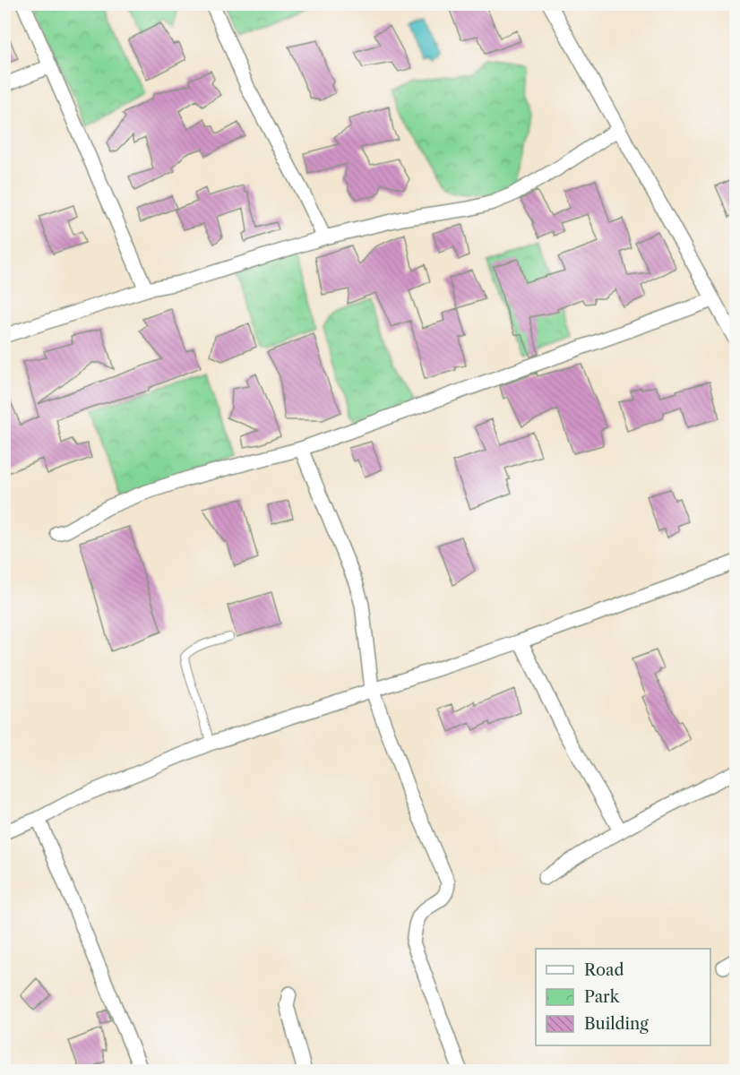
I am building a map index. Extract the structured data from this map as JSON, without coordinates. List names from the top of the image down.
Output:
{
  "legend": ["Road", "Park", "Building"]
}
